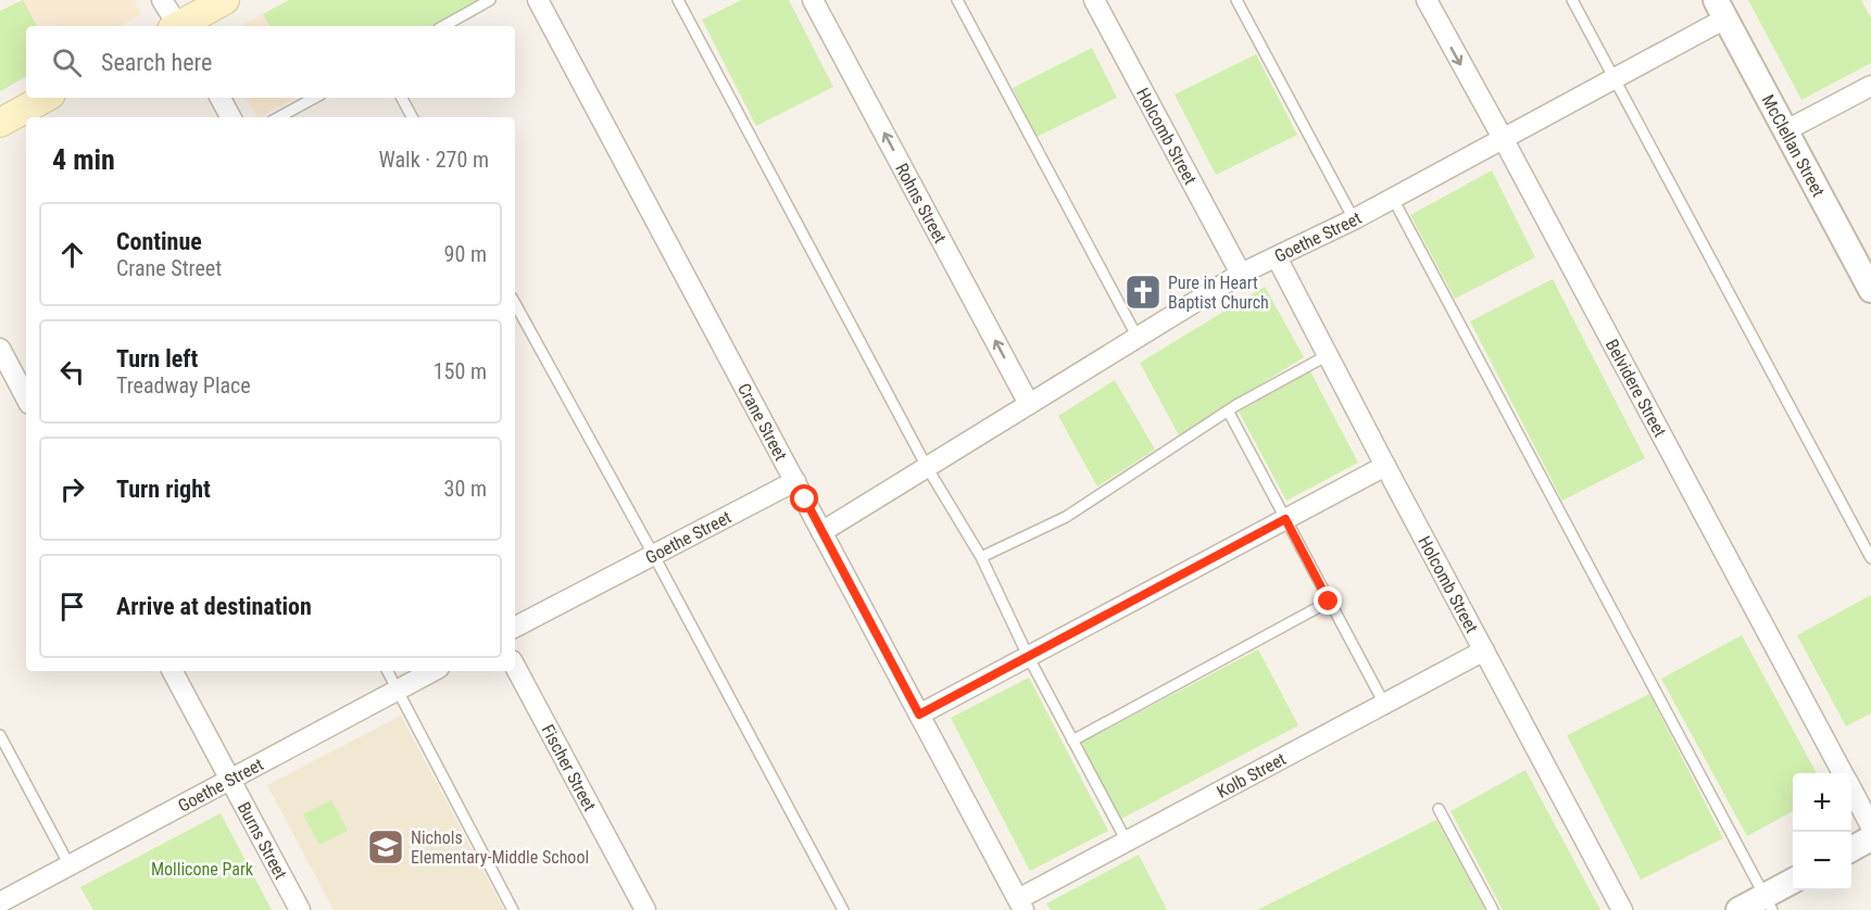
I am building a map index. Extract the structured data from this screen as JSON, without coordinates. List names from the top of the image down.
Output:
{
  "streets": {
    "street": [
      "Holcomb Street",
      "McClellan Street",
      "Rohns Street",
      "Goethe Street",
      "Belvidere Street",
      "Crane Street",
      "Fischer Street",
      "Kolb Street",
      "Burns Street"
    ]
  },
  "crossings": [
    ["Holcomb Street", "Goethe Street"],
    ["Holcomb Street", "Kolb Street"],
    ["McClellan Street", "Goethe Street"],
    ["Rohns Street", "Goethe Street"],
    ["Goethe Street", "Belvidere Street"],
    ["Goethe Street", "Crane Street"],
    ["Goethe Street", "Burns Street"],
    ["Crane Street", "Kolb Street"]
  ],
  "one_way": ["Rohns Street"],
  "parks": ["Mollicone Park"],
  "places": {
    "church": ["Pure in Heart Baptist Church"],
    "school or university": ["Nichols Elementary-Middle School"]
  },
  "page": {
    "search": "Search here",
    "heading": ["4 min", "Walk · 270 m"],
    "list": [
      ["Continue", "Crane Street", "90 m"],
      ["Turn left", "Treadway Place", "150 m"],
      ["Turn right", "30 m"],
      "Arrive at destination"
    ],
    "map_buttons": ["+", "−"]
  }
}
